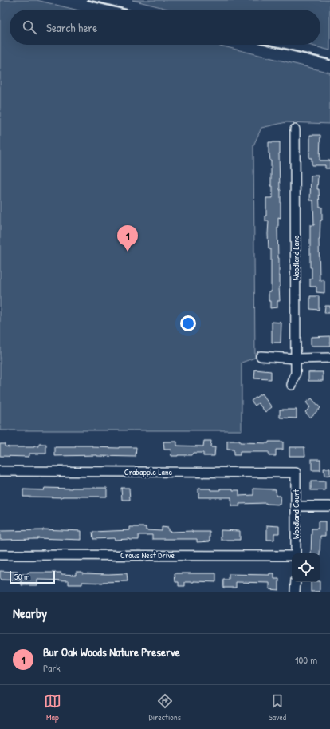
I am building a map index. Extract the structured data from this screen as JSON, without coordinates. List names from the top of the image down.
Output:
{
  "streets": {
    "street": [
      "Woodland Lane",
      "Crabapple Lane",
      "Woodland Court",
      "Crows Nest Drive"
    ]
  },
  "crossings": [
    ["Crabapple Lane", "Woodland Court"]
  ],
  "scale_bar": "50 m",
  "page": {
    "search": "Search here",
    "pins": "1",
    "scale": "50 m",
    "heading": "Nearby",
    "list": [
      {
        "mark": "1",
        "name": "Bur Oak Woods Nature Preserve",
        "note": "Park",
        "value": "100 m"
      }
    ],
    "nav": ["Map", "Directions", "Saved"]
  }
}
